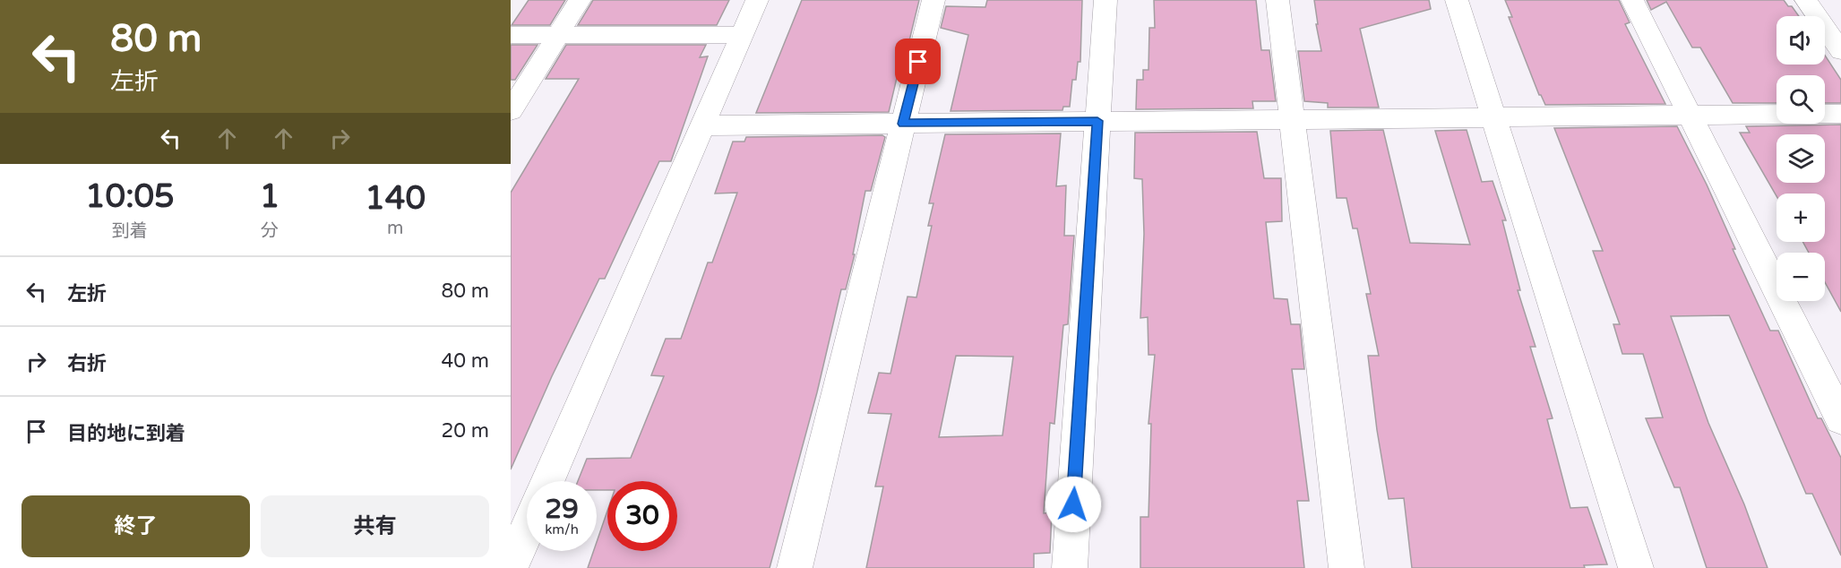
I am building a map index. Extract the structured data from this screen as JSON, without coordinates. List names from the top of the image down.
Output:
{
  "page": {
    "turn": ["80 m", "左折"],
    "map_buttons": ["+", "−"],
    "eta": [
      "10:05",
      "到着",
      "1",
      "分",
      "140",
      "m"
    ],
    "list": [
      {
        "name": "左折",
        "value": "80 m"
      },
      {
        "name": "右折",
        "value": "40 m"
      },
      {
        "name": "目的地に到着",
        "value": "20 m"
      }
    ],
    "speed": "29 km/h",
    "limit": "30",
    "buttons": ["終了", "共有"]
  }
}
